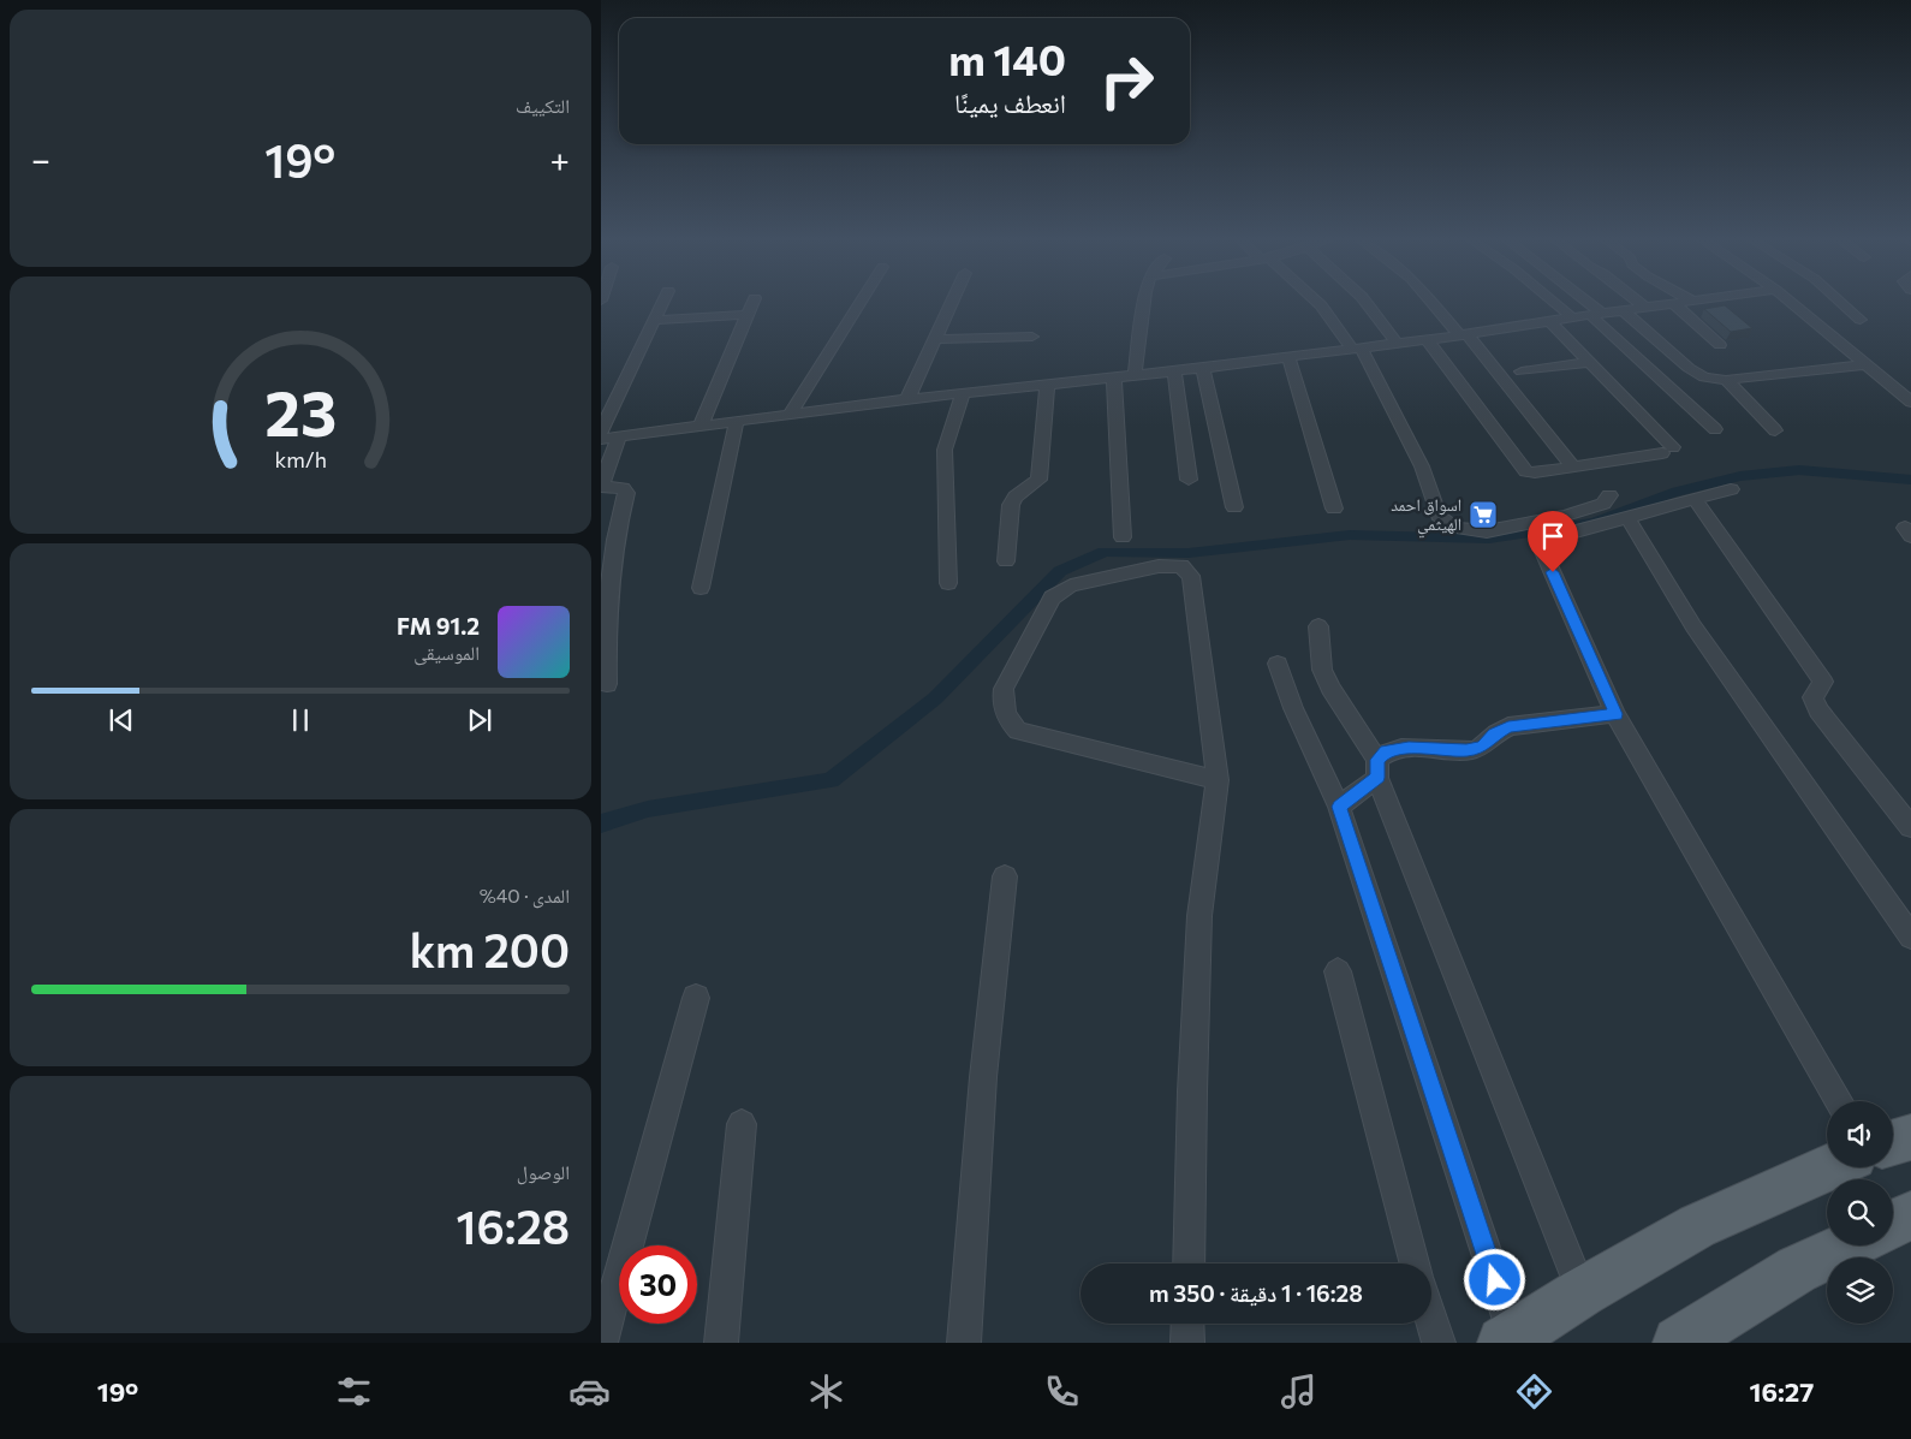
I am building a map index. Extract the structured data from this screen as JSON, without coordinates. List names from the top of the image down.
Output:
{
  "places": {
    "supermarket": ["اسواق احمد الهيثمي"]
  },
  "page": {
    "tile": [
      "التكييف",
      ["المدى · 40%", "200 km"],
      ["الوصول", "16:28"]
    ],
    "turn": ["140 m", "انعطف يمينًا"],
    "heat": ["−", "19°", "+"],
    "song": ["91.2 FM", "الموسيقى"],
    "limit": "30",
    "trip": "16:28 · 1 دقيقة · 350 m",
    "tabs": ["16:27", "19°"],
    "gauge": ["23", "km/h"]
  }
}
